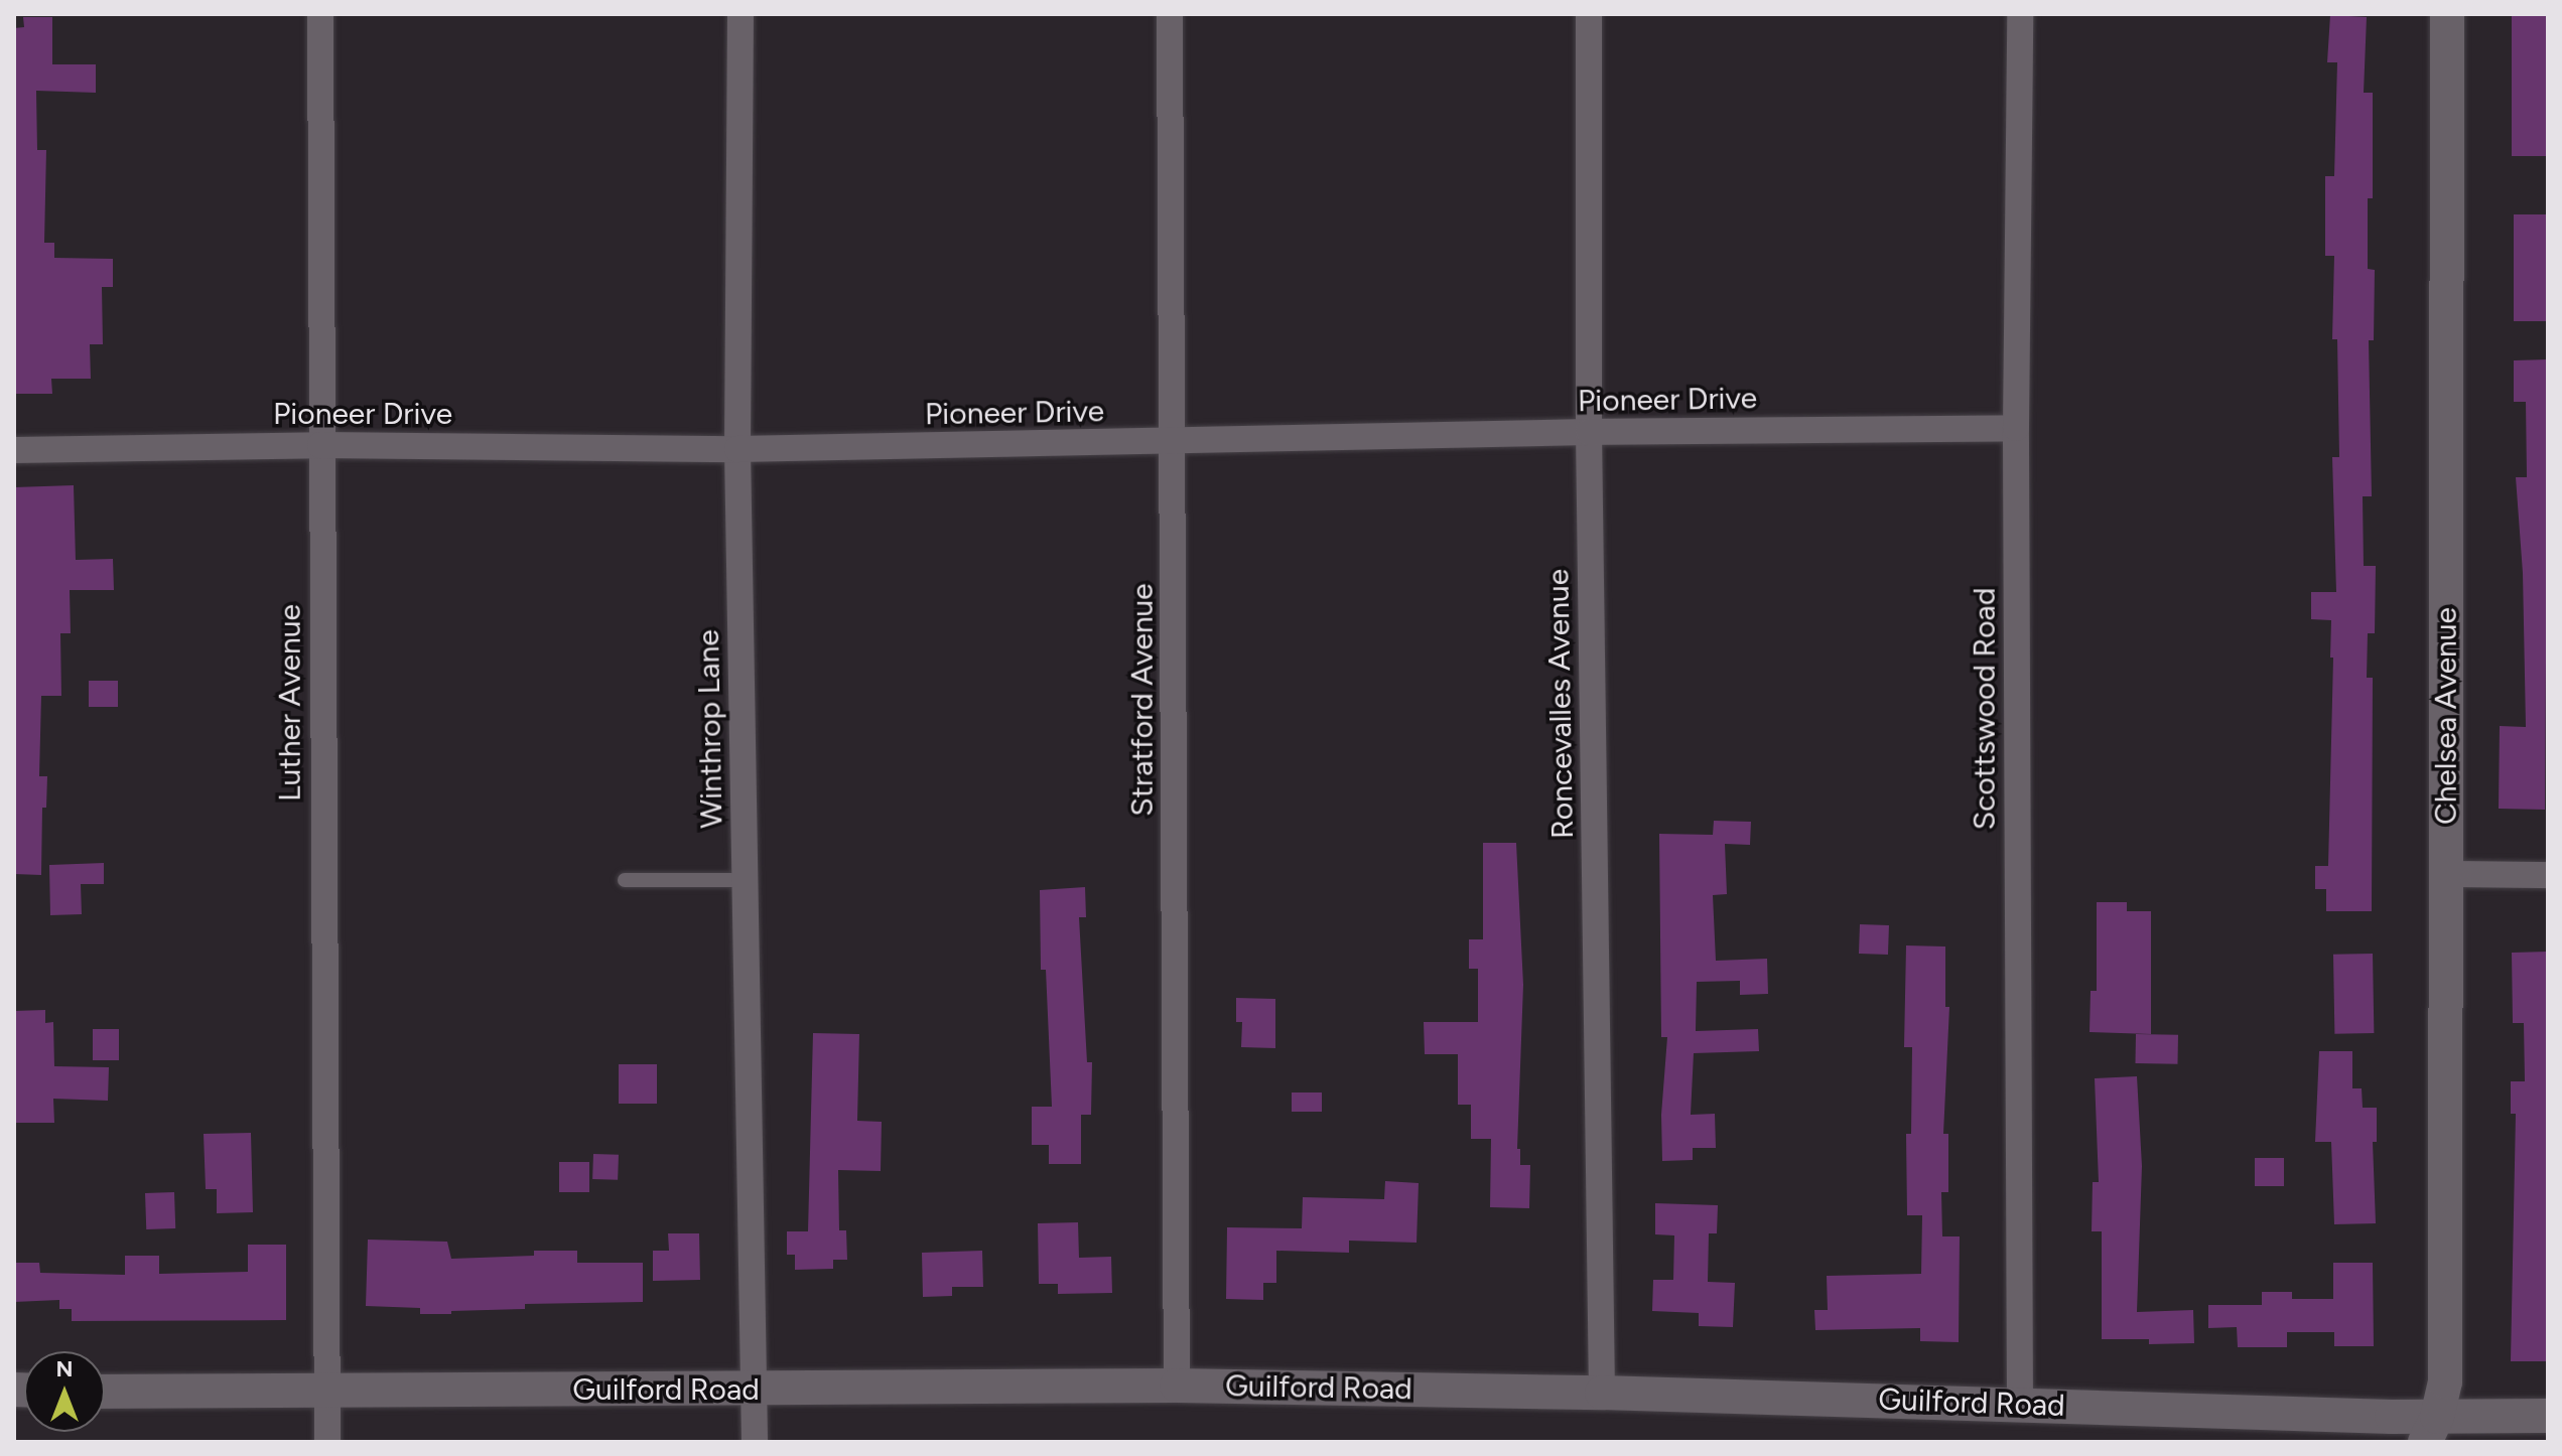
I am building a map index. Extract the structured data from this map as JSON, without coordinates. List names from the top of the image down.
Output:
{
  "streets": {
    "street": [
      "Pioneer Drive",
      "Stratford Avenue",
      "Luther Avenue",
      "Roncevalles Avenue",
      "Scottswood Road",
      "Chelsea Avenue",
      "Winthrop Lane",
      "Guilford Road"
    ]
  },
  "crossings": [
    ["Pioneer Drive", "Stratford Avenue"],
    ["Pioneer Drive", "Luther Avenue"],
    ["Pioneer Drive", "Roncevalles Avenue"],
    ["Pioneer Drive", "Scottswood Road"],
    ["Pioneer Drive", "Winthrop Lane"],
    ["Stratford Avenue", "Guilford Road"],
    ["Luther Avenue", "Guilford Road"],
    ["Roncevalles Avenue", "Guilford Road"],
    ["Scottswood Road", "Guilford Road"],
    ["Chelsea Avenue", "Guilford Road"],
    ["Winthrop Lane", "Guilford Road"]
  ],
  "north": "top"
}
